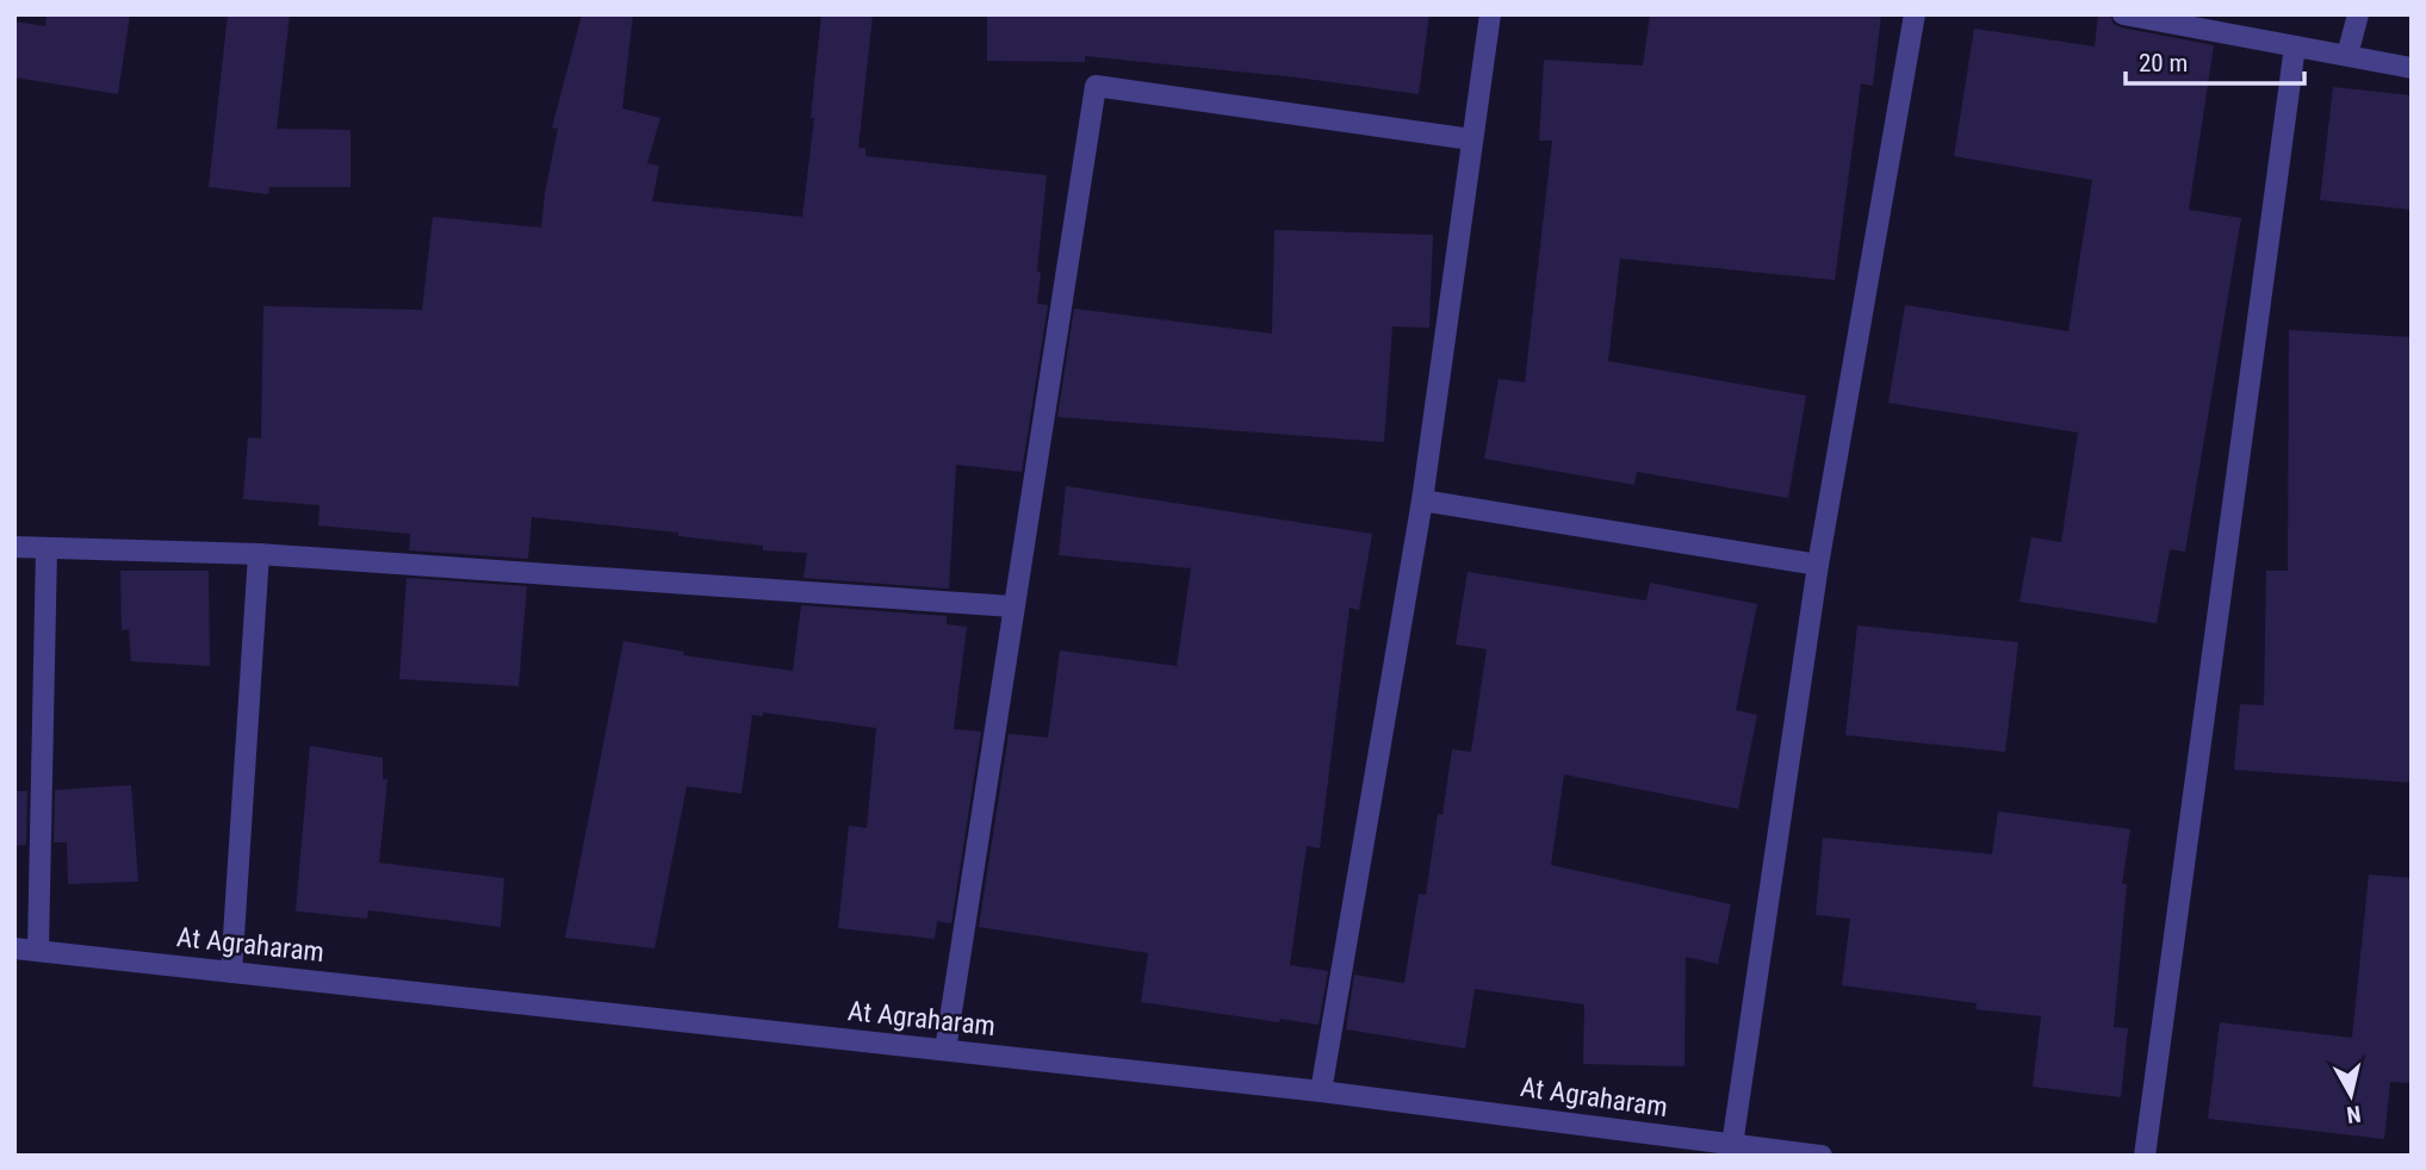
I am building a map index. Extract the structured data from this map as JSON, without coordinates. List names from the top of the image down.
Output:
{
  "streets": {
    "street": ["At Agraharam"]
  },
  "scale_bar": "20 m",
  "north": "bottom"
}
